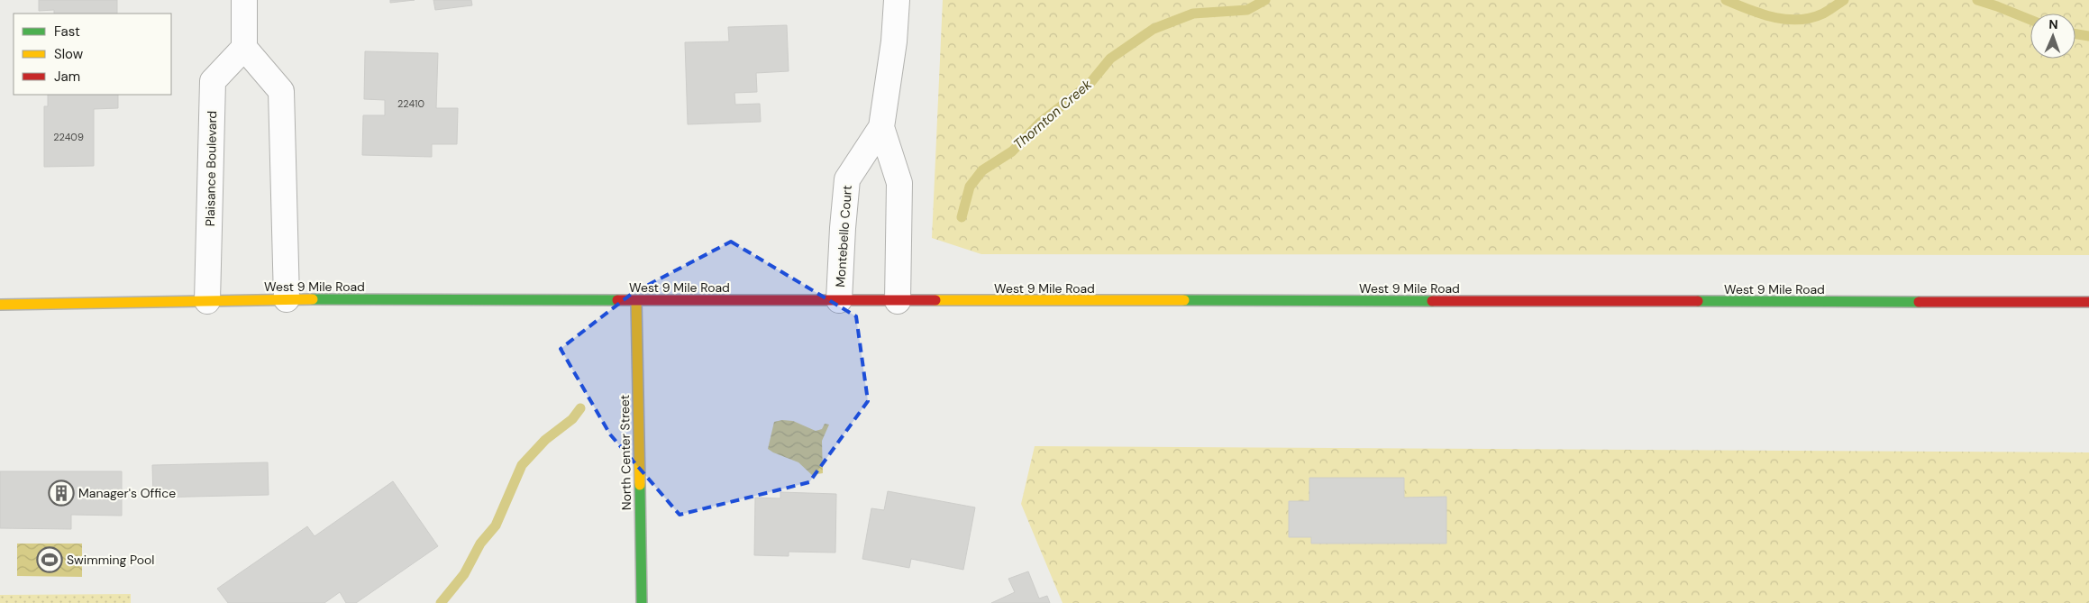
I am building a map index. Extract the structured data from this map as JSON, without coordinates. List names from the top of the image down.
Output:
{
  "streets": {
    "street": [
      "Plaisance Boulevard",
      "Montebello Court",
      "West 9 Mile Road",
      "North Center Street"
    ]
  },
  "crossings": [
    ["Plaisance Boulevard", "West 9 Mile Road"],
    ["Montebello Court", "West 9 Mile Road"],
    ["West 9 Mile Road", "North Center Street"]
  ],
  "water": ["Thornton Creek"],
  "places": {
    "building": ["Manager's Office"],
    "sports": ["Swimming Pool"]
  },
  "house_numbers": ["22410", "22409"],
  "legend": ["Fast", "Slow", "Jam"],
  "north": "top"
}
